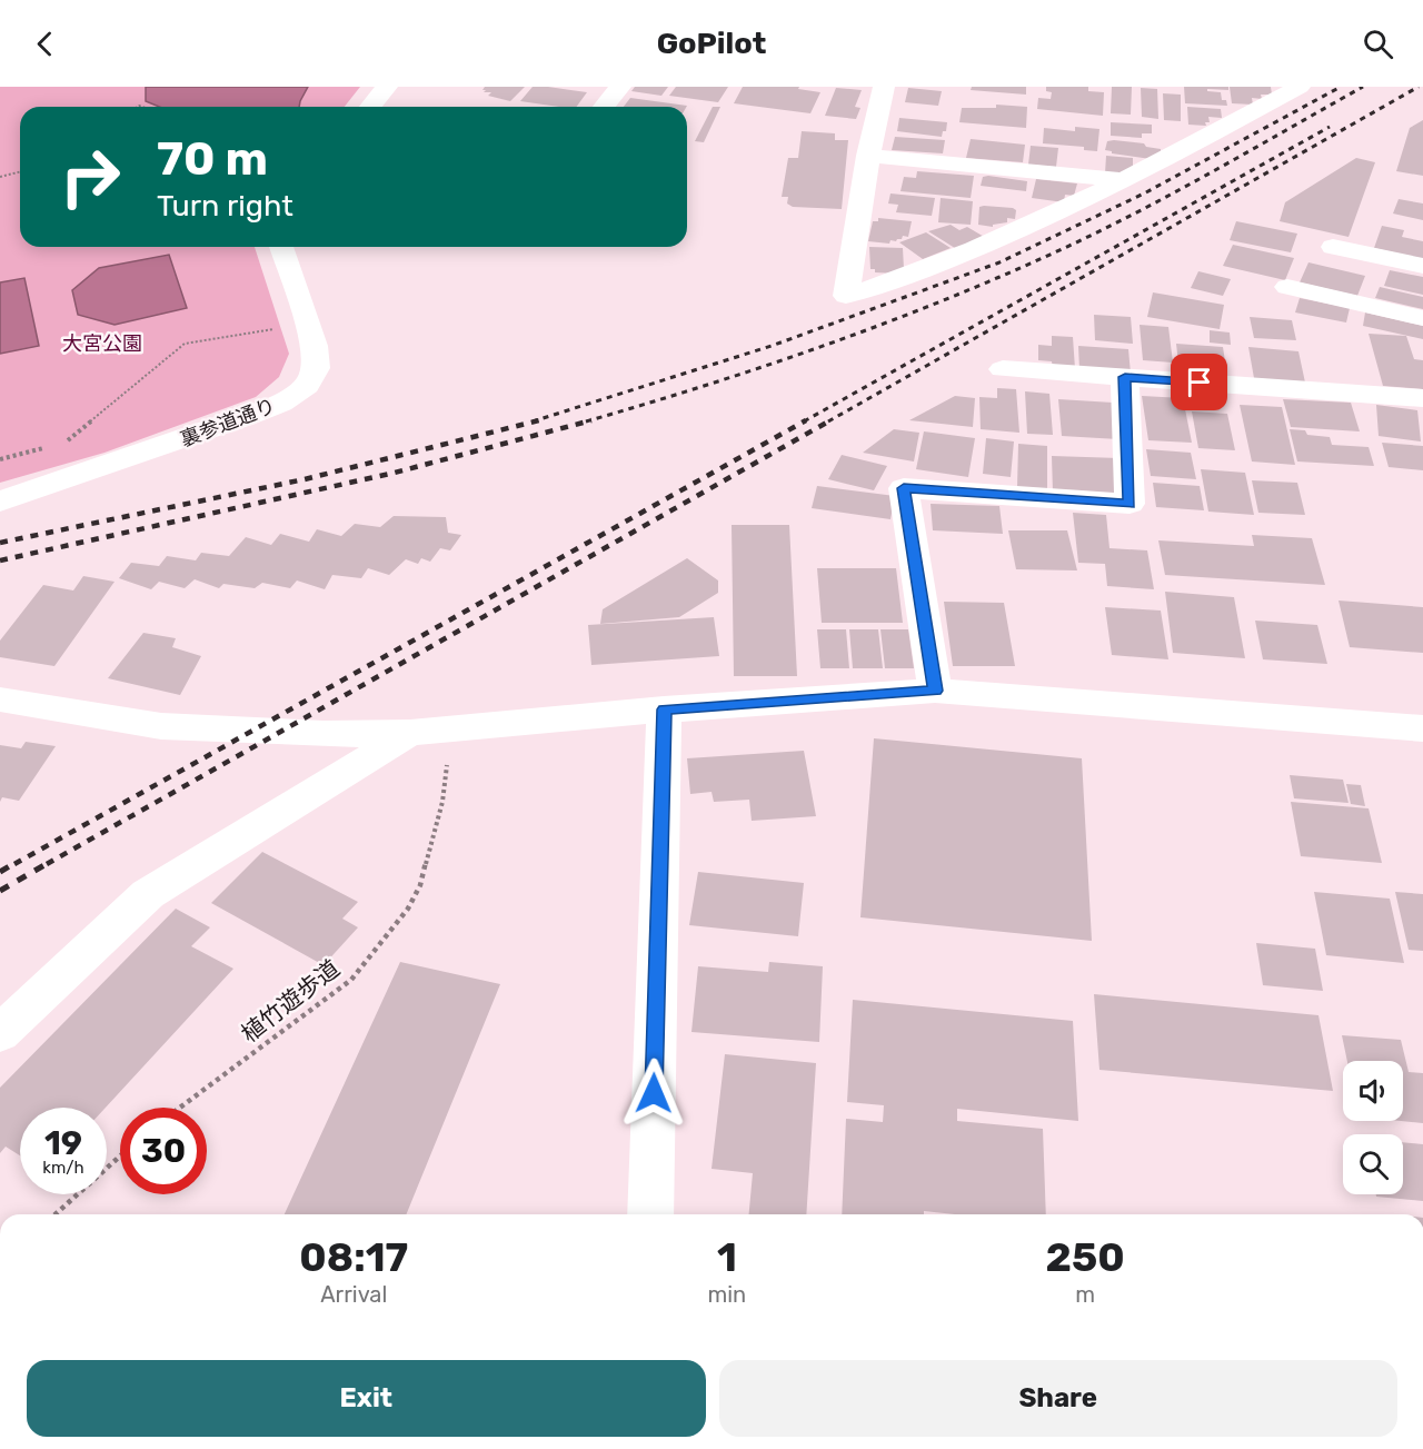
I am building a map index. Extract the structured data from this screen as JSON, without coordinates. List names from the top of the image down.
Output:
{
  "streets": {
    "street": ["裏参道通り"],
    "path": ["植竹遊歩道"]
  },
  "parks": ["大宮公園"],
  "page": {
    "header": "GoPilot",
    "turn": ["70 m", "Turn right"],
    "speed": "19 km/h",
    "limit": "30",
    "eta": [
      "08:17",
      "Arrival",
      "1",
      "min",
      "250",
      "m"
    ],
    "buttons": ["Exit", "Share"]
  }
}
